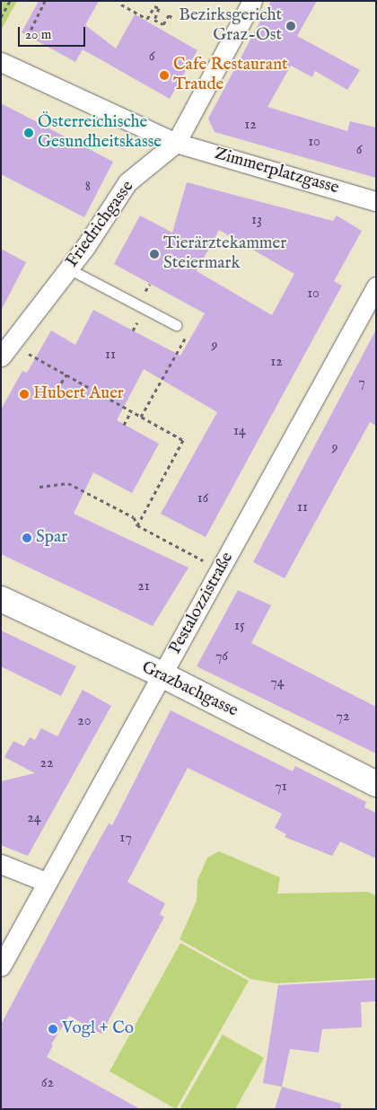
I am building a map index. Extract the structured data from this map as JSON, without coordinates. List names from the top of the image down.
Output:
{
  "streets": {
    "main road": ["Grazbachgasse"],
    "street": ["Zimmerplatzgasse", "Friedrichgasse", "Pestalozzistraße"]
  },
  "crossings": [
    ["Zimmerplatzgasse", "Friedrichgasse"],
    ["Pestalozzistraße", "Grazbachgasse"]
  ],
  "places": [
    "Bezirksgericht Graz-Ost",
    "Cafe Restaurant Traude",
    "Österreichische Gesundheitskasse",
    "Tierärztekammer Steiermark",
    "Hubert Auer",
    "Spar",
    "Vogl + Co"
  ],
  "house_numbers": [
    "6",
    "12",
    "10",
    "6",
    "8",
    "13",
    "10",
    "9",
    "11",
    "12",
    "7",
    "14",
    "9",
    "16",
    "11",
    "21",
    "15",
    "76",
    "74",
    "72",
    "20",
    "22",
    "71",
    "24",
    "17",
    "62"
  ],
  "scale_bar": "20 m"
}
